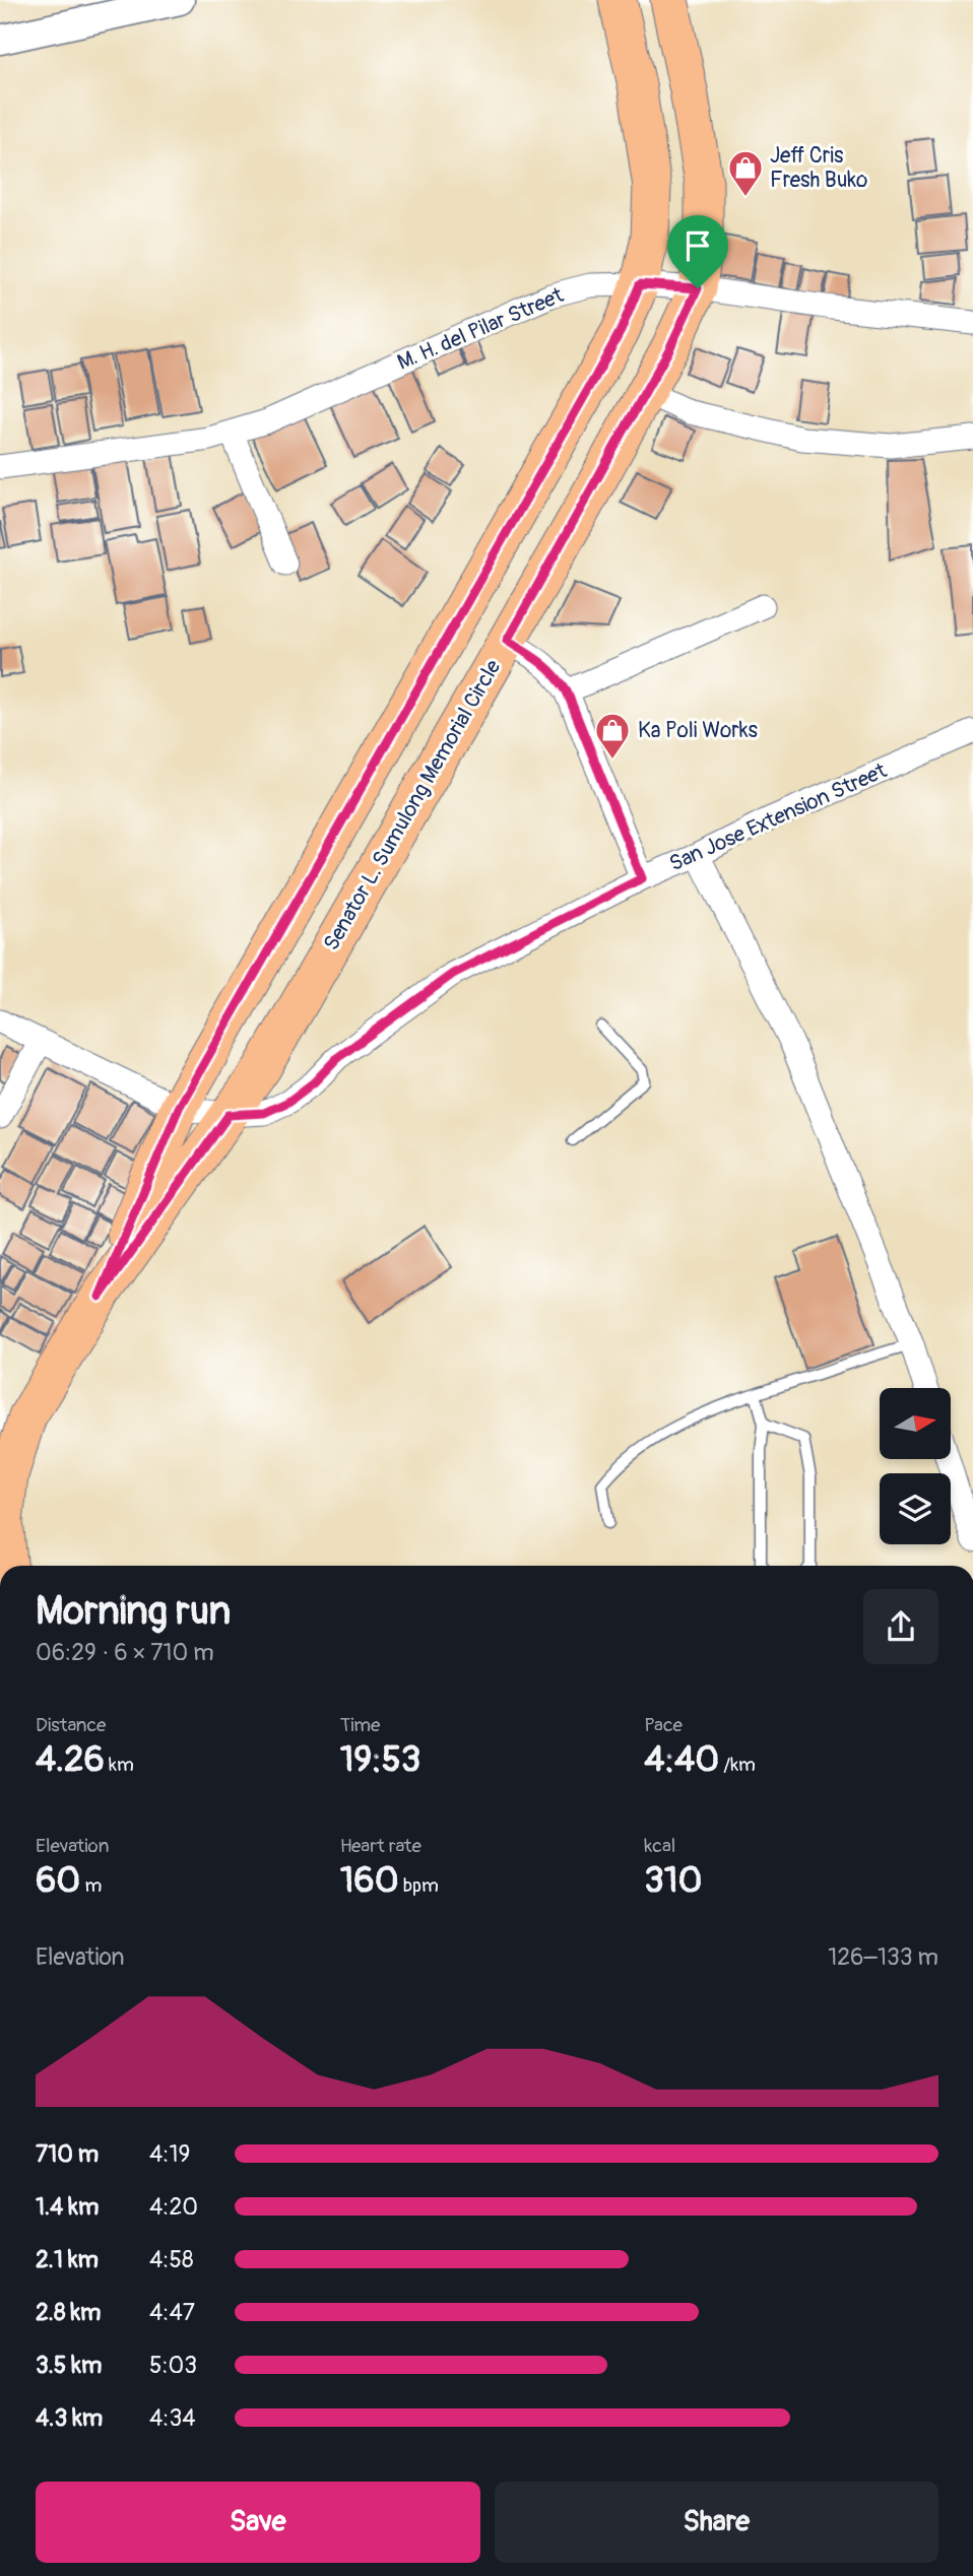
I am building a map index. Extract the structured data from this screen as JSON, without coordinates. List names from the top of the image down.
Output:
{
  "streets": {
    "main road": ["Senator L. Sumulong Memorial Circle"],
    "street": ["M. H. del Pilar Street", "San Jose Extension Street"]
  },
  "crossings": [
    ["M. H. del Pilar Street", "Senator L. Sumulong Memorial Circle"],
    ["Senator L. Sumulong Memorial Circle", "San Jose Extension Street"]
  ],
  "places": {
    "shop": ["Jeff Cris Fresh Buko", "Ka Poli Works"]
  },
  "north": "right",
  "page": {
    "heading": ["Morning run", "06:29 · 6 × 710 m"],
    "stats": [
      ["Distance", "4.26 km"],
      ["Time", "19:53"],
      ["Pace", "4:40 /km"],
      ["Elevation", "60 m"],
      ["Heart rate", "160 bpm"],
      ["kcal", "310"]
    ],
    "chart": ["Elevation", "126–133 m"],
    "list": [
      {
        "name": "710 m",
        "note": "4:19"
      },
      {
        "name": "1.4 km",
        "note": "4:20"
      },
      {
        "name": "2.1 km",
        "note": "4:58"
      },
      {
        "name": "2.8 km",
        "note": "4:47"
      },
      {
        "name": "3.5 km",
        "note": "5:03"
      },
      {
        "name": "4.3 km",
        "note": "4:34"
      }
    ],
    "buttons": ["Save", "Share"]
  }
}
